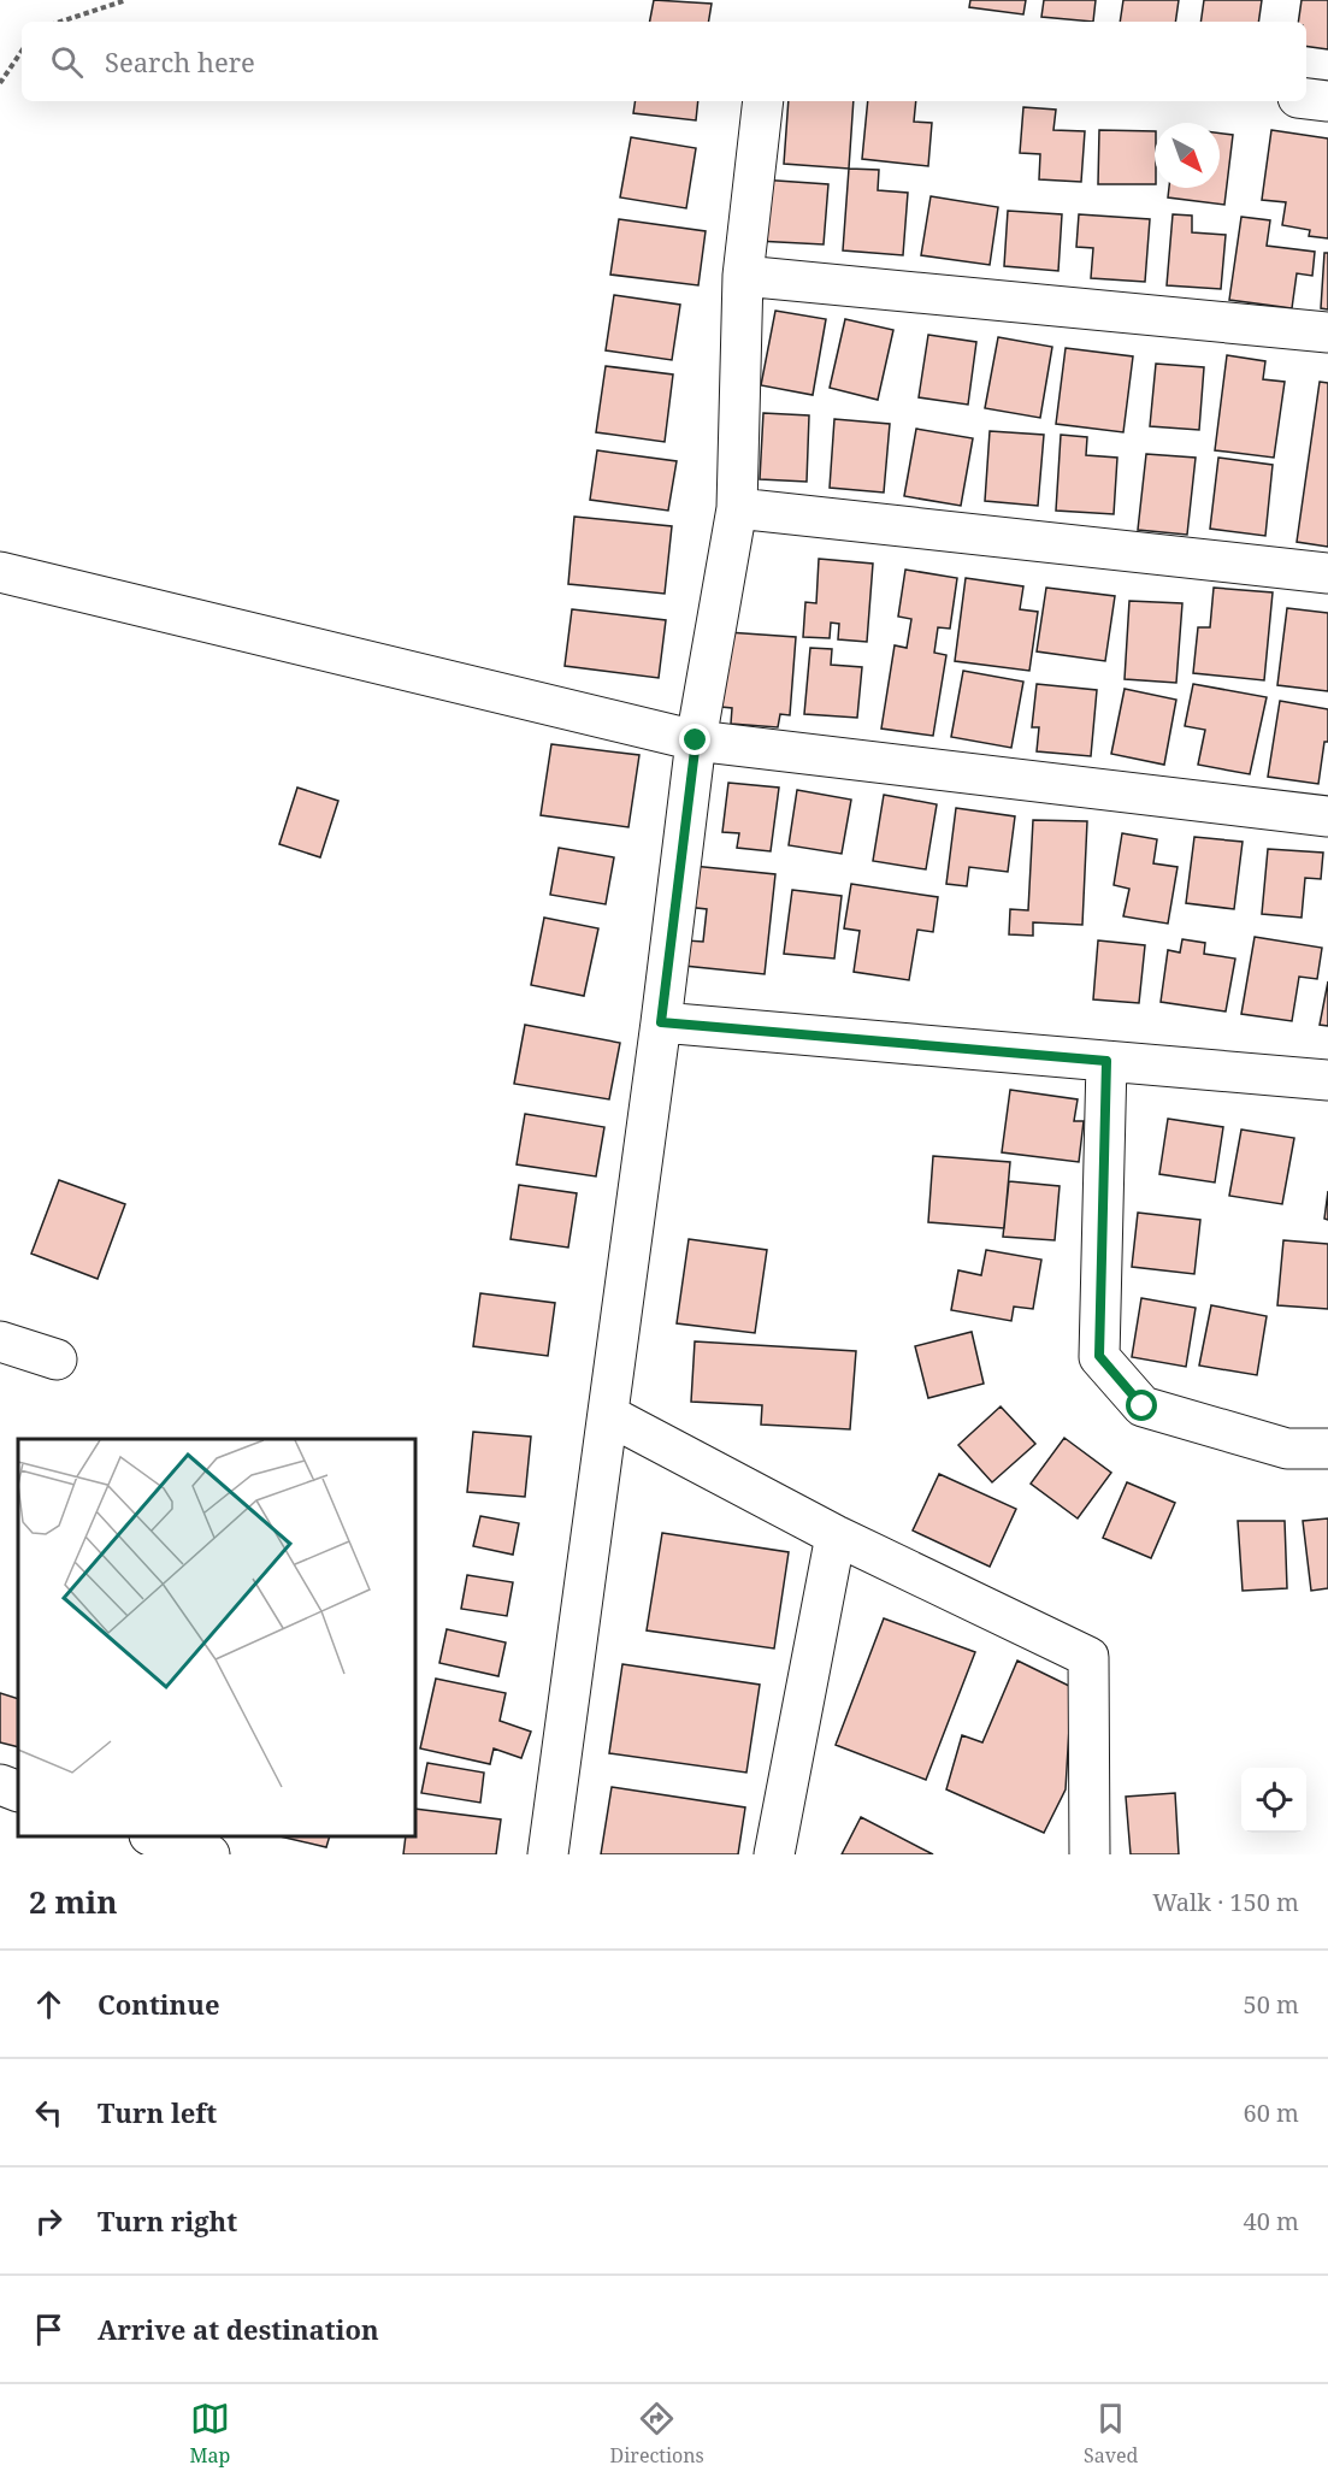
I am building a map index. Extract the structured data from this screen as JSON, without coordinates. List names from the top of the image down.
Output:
{
  "north": "bottom right",
  "page": {
    "search": "Search here",
    "heading": ["2 min", "Walk · 150 m"],
    "list": [
      ["Continue", "50 m"],
      ["Turn left", "60 m"],
      ["Turn right", "40 m"],
      "Arrive at destination"
    ],
    "nav": ["Map", "Directions", "Saved"]
  }
}
